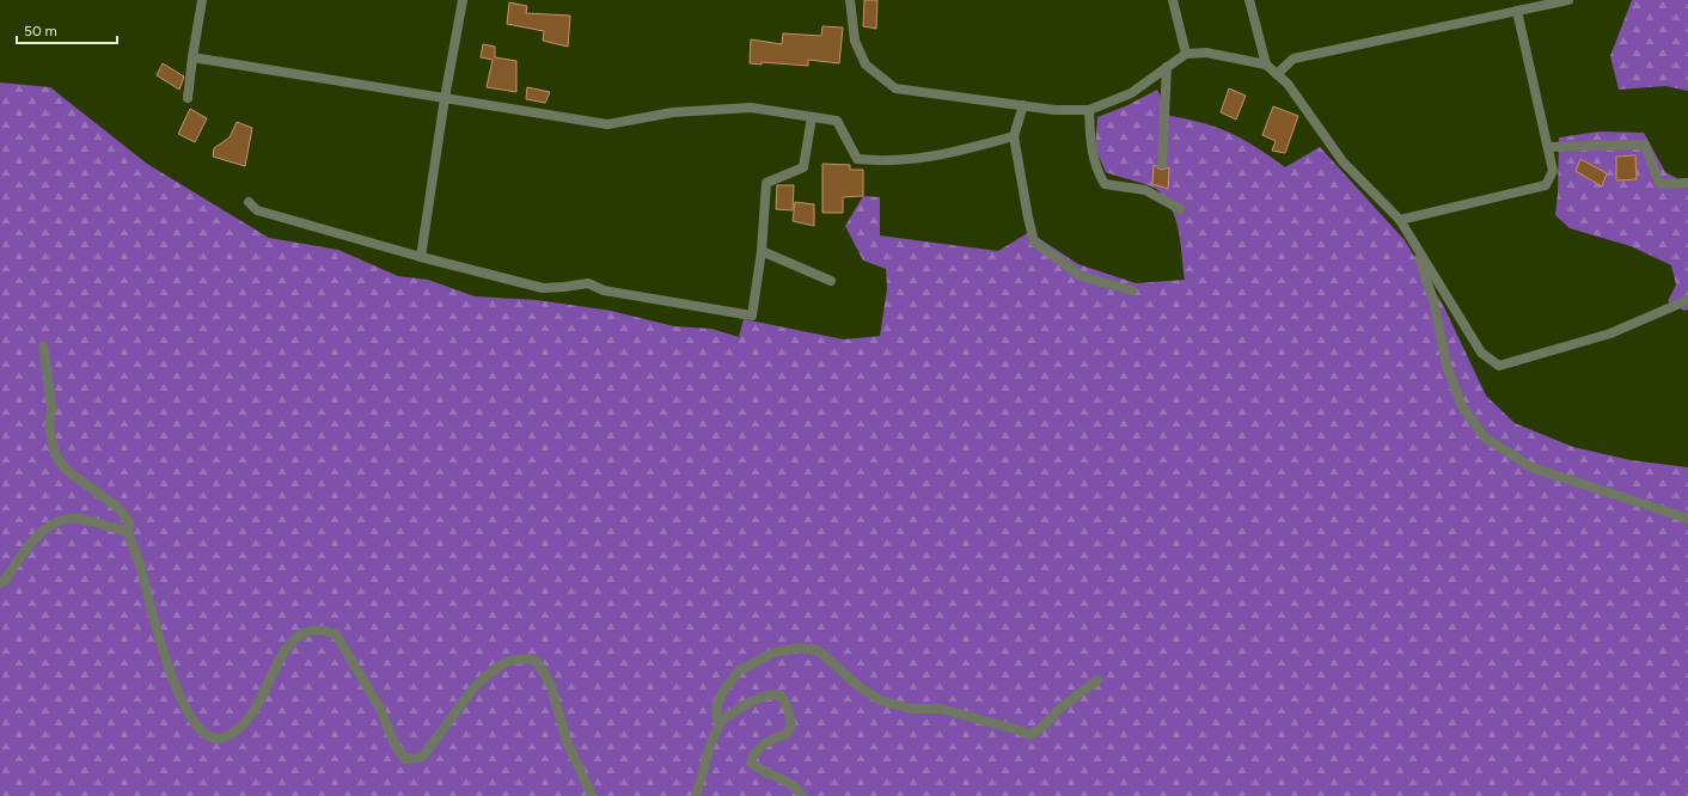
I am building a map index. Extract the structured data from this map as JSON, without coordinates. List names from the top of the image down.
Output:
{
  "scale_bar": "50 m"
}
